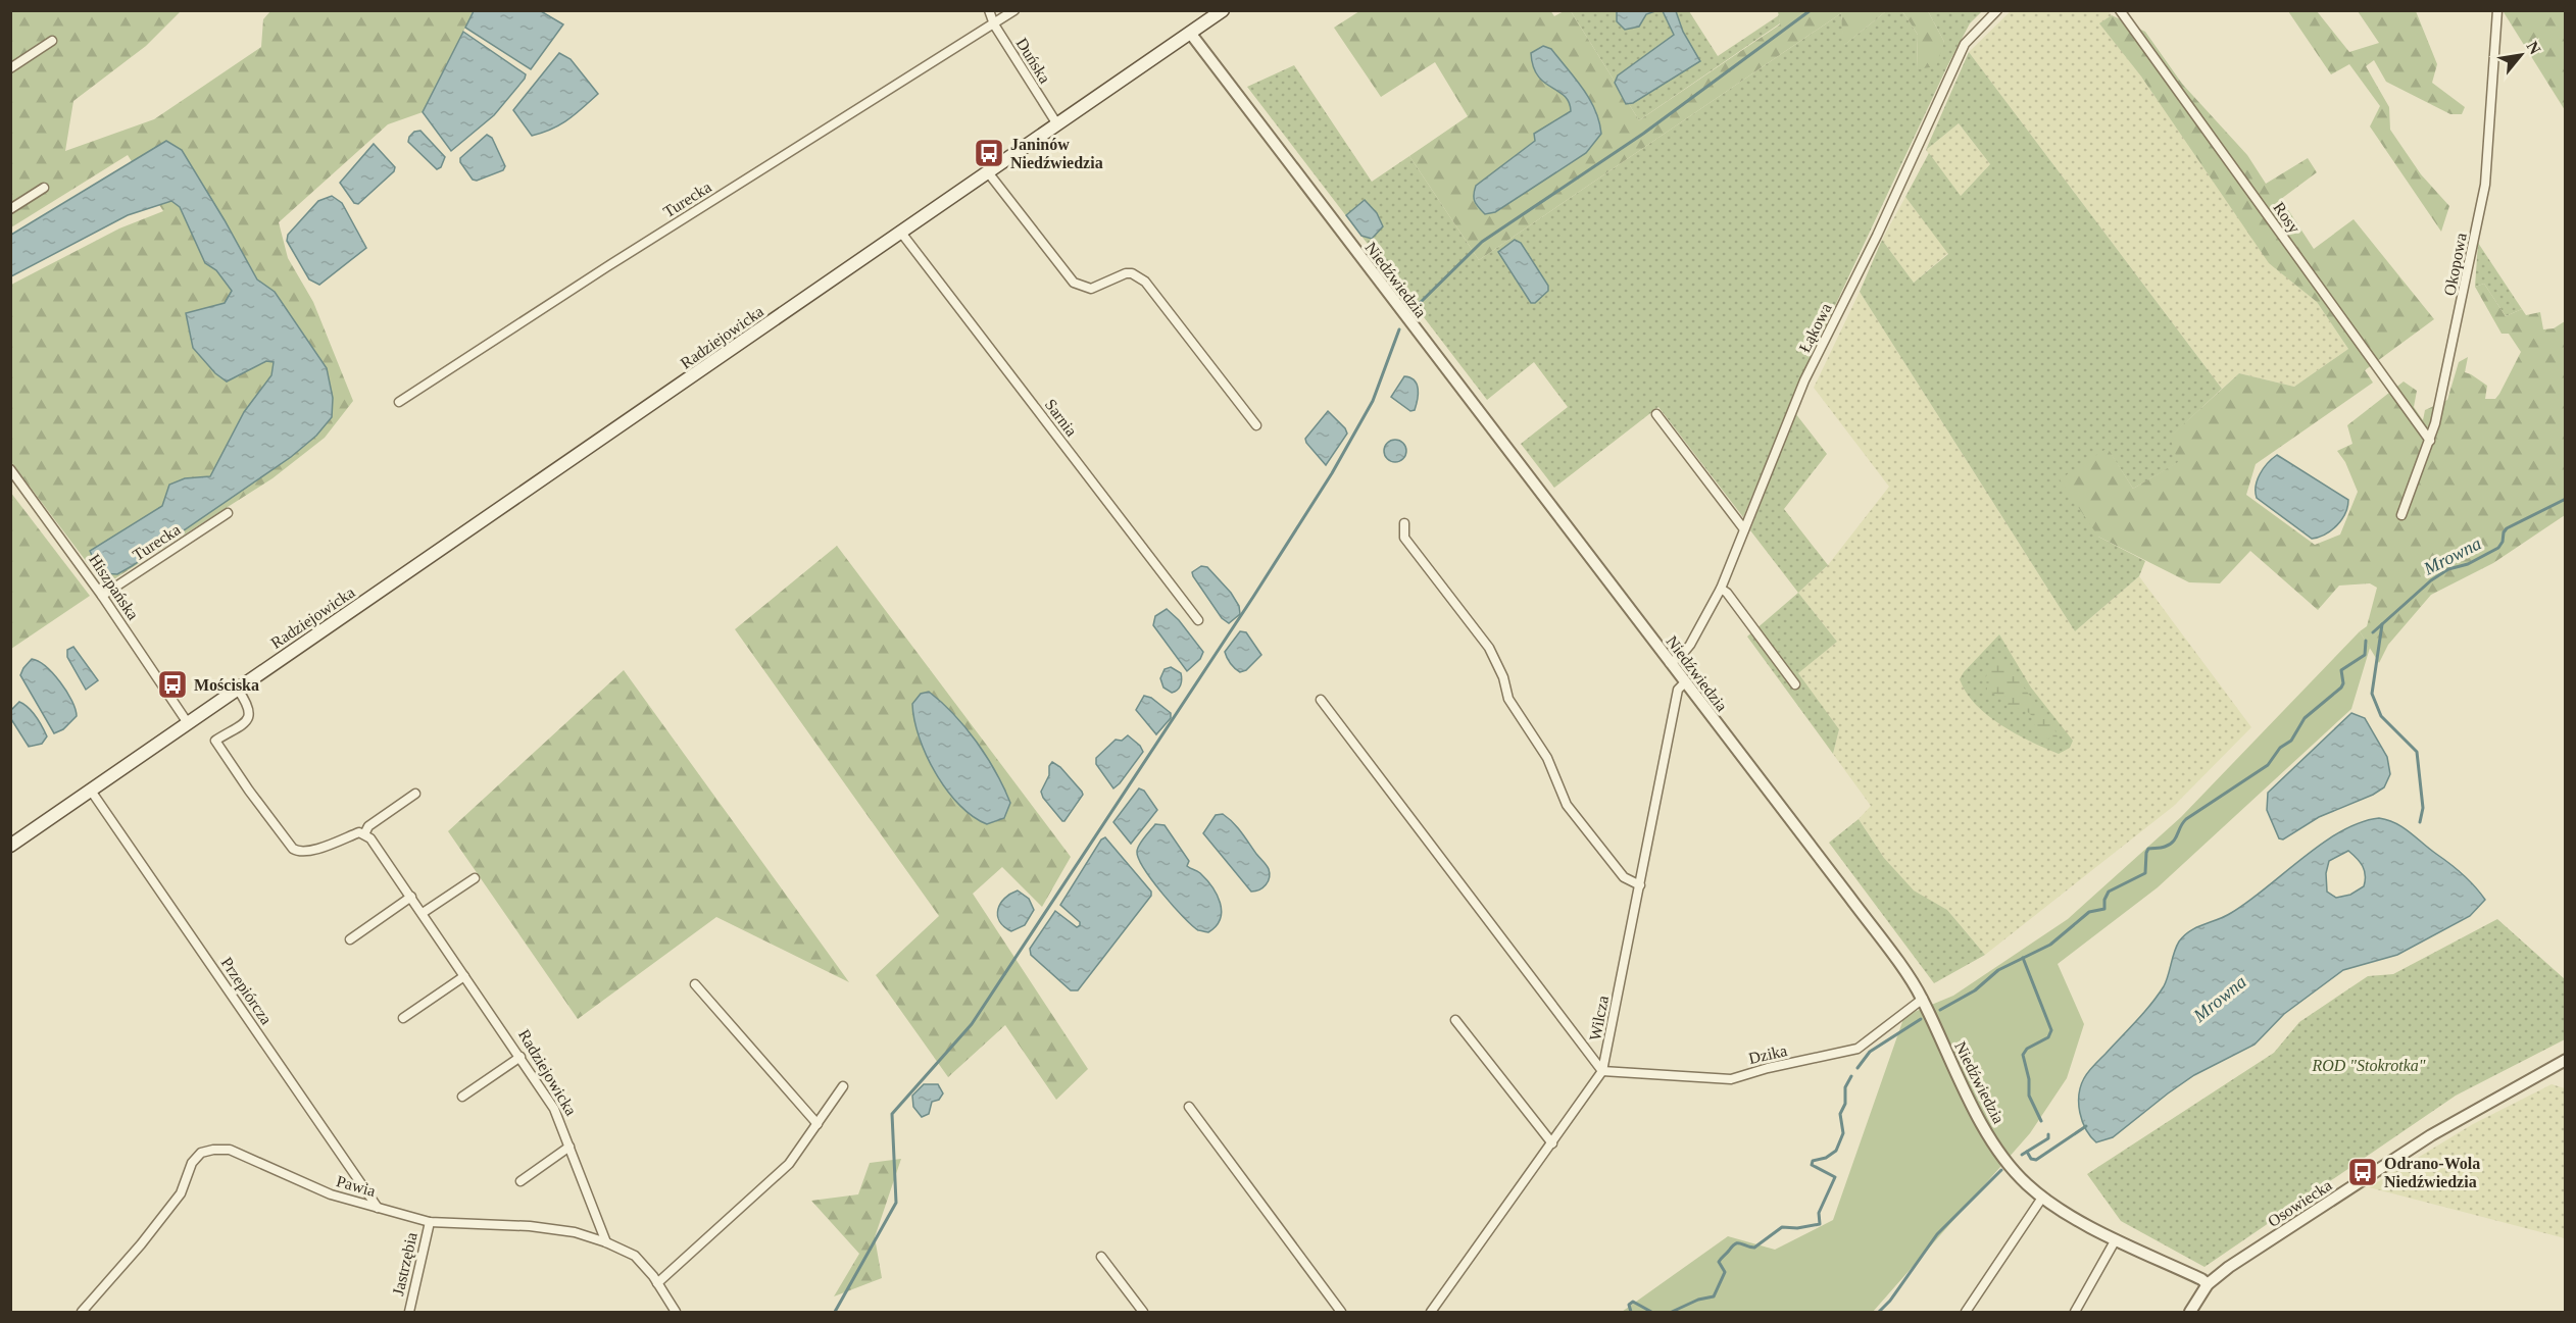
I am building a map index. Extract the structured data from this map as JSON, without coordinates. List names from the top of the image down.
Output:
{
  "streets": {
    "main road": ["Radziejowicka"],
    "street": [
      "Duńska",
      "Turecka",
      "Rosy",
      "Okopowa",
      "Niedźwiedzia",
      "Łąkowa",
      "Sarnia",
      "Hiszpańska",
      "Przepiórcza",
      "Wilcza",
      "Dzika",
      "Pawia",
      "Osowiecka",
      "Jastrzębia"
    ]
  },
  "crossings": [
    ["Duńska", "Turecka"],
    ["Duńska", "Radziejowicka"],
    ["Turecka", "Hiszpańska"],
    ["Rosy", "Okopowa"],
    ["Niedźwiedzia", "Łąkowa"],
    ["Niedźwiedzia", "Radziejowicka"],
    ["Niedźwiedzia", "Wilcza"],
    ["Niedźwiedzia", "Dzika"],
    ["Niedźwiedzia", "Osowiecka"],
    ["Radziejowicka", "Sarnia"],
    ["Radziejowicka", "Hiszpańska"],
    ["Radziejowicka", "Przepiórcza"],
    ["Radziejowicka", "Pawia"],
    ["Przepiórcza", "Pawia"],
    ["Wilcza", "Dzika"],
    ["Pawia", "Jastrzębia"]
  ],
  "water": ["Mrowna"],
  "parks": ["ROD \"Stokrotka\""],
  "places": {
    "bus stop": ["Janinów Niedźwiedzia", "Mościska", "Odrano-Wola Niedźwiedzia"]
  },
  "north": "top right"
}
